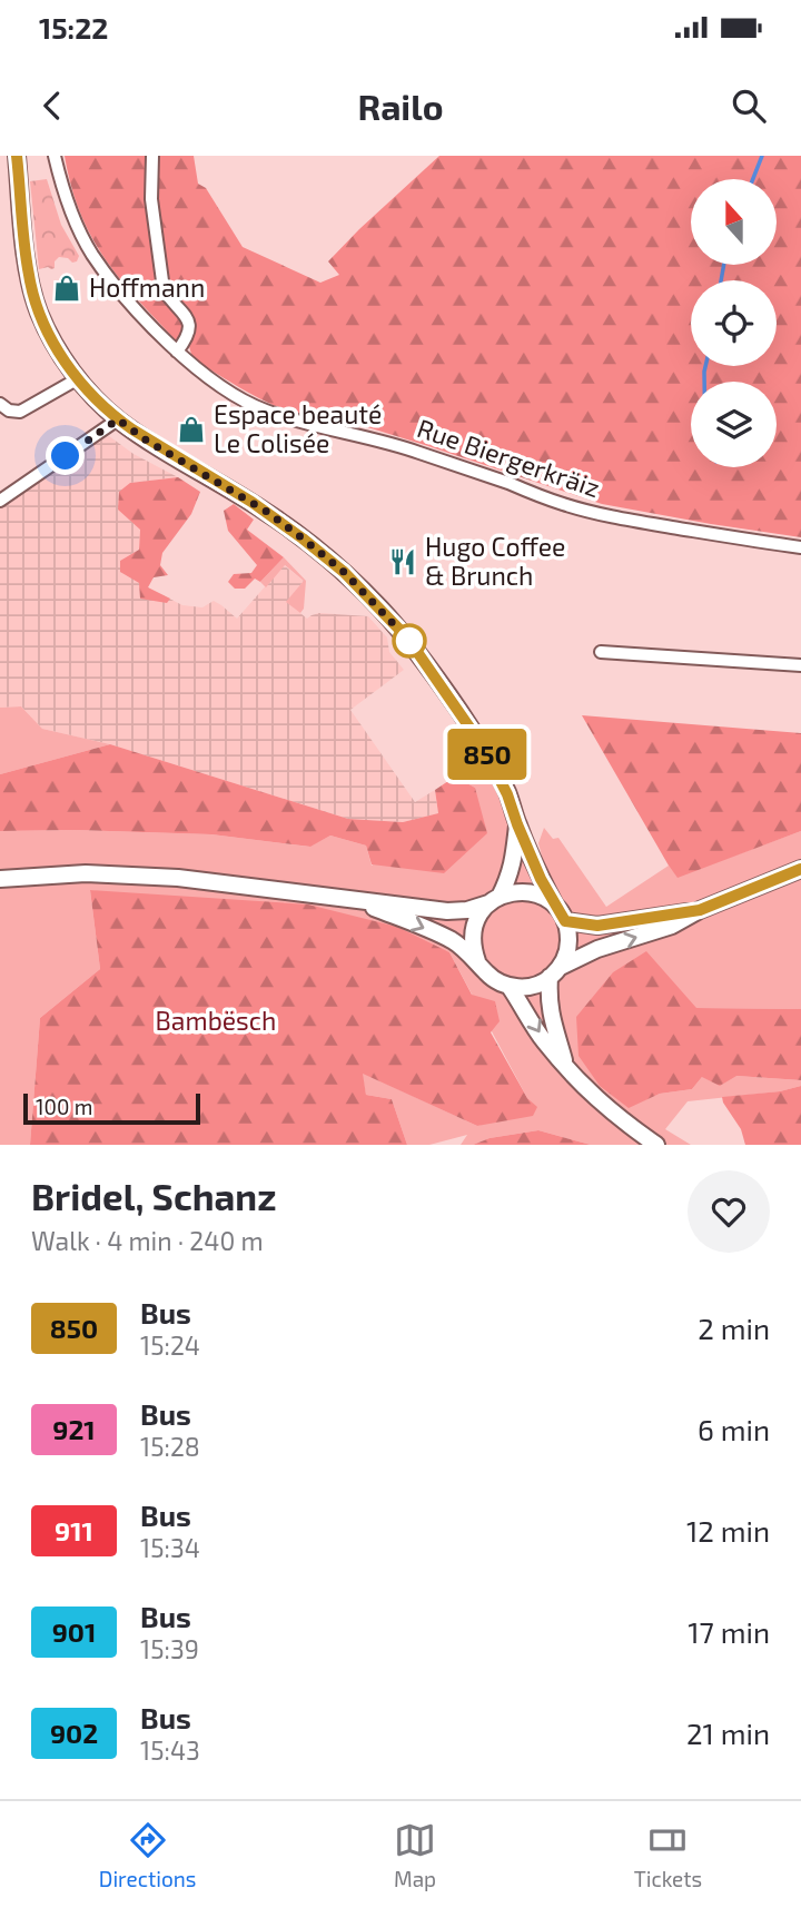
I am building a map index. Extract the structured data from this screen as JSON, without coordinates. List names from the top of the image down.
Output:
{
  "streets": {
    "street": ["Rue Biergerkräiz"]
  },
  "parks": ["Bambësch"],
  "places": {
    "shop": ["Hoffmann", "Espace beauté Le Colisée"],
    "restaurant": ["Hugo Coffee & Brunch"]
  },
  "lines": ["bus line 850"],
  "scale_bar": "100 m",
  "north": "top",
  "page": {
    "status": "15:22",
    "header": "Railo",
    "on_map": "850",
    "scale": "100 m",
    "heading": ["Bridel, Schanz", "Walk · 4 min · 240 m"],
    "list": [
      {
        "mark": "850",
        "name": "Bus",
        "note": "15:24",
        "value": "2 min"
      },
      {
        "mark": "921",
        "name": "Bus",
        "note": "15:28",
        "value": "6 min"
      },
      {
        "mark": "911",
        "name": "Bus",
        "note": "15:34",
        "value": "12 min"
      },
      {
        "mark": "901",
        "name": "Bus",
        "note": "15:39",
        "value": "17 min"
      },
      {
        "mark": "902",
        "name": "Bus",
        "note": "15:43",
        "value": "21 min"
      }
    ],
    "tabs": ["Directions", "Map", "Tickets"]
  }
}
